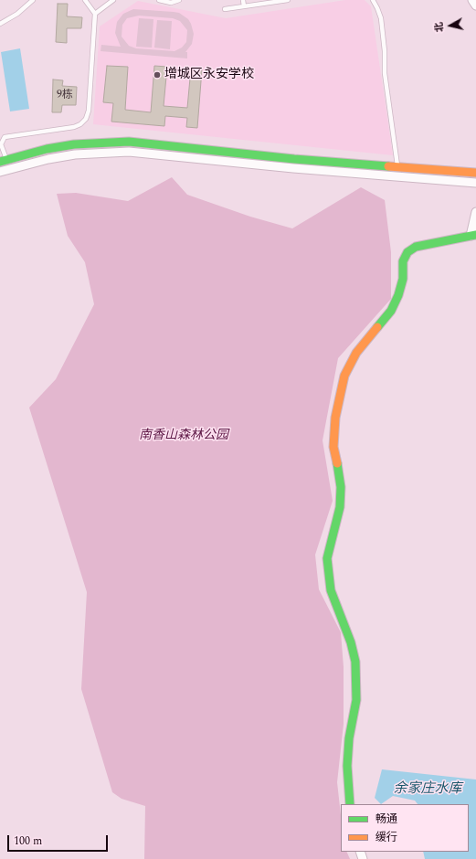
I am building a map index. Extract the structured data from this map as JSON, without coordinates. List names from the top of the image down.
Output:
{
  "water": ["余家庄水库"],
  "parks": ["南香山森林公园"],
  "places": ["增城区永安学校"],
  "house_numbers": ["9栋"],
  "legend": ["畅通", "缓行"],
  "scale_bar": "100 m",
  "north": "left"
}
